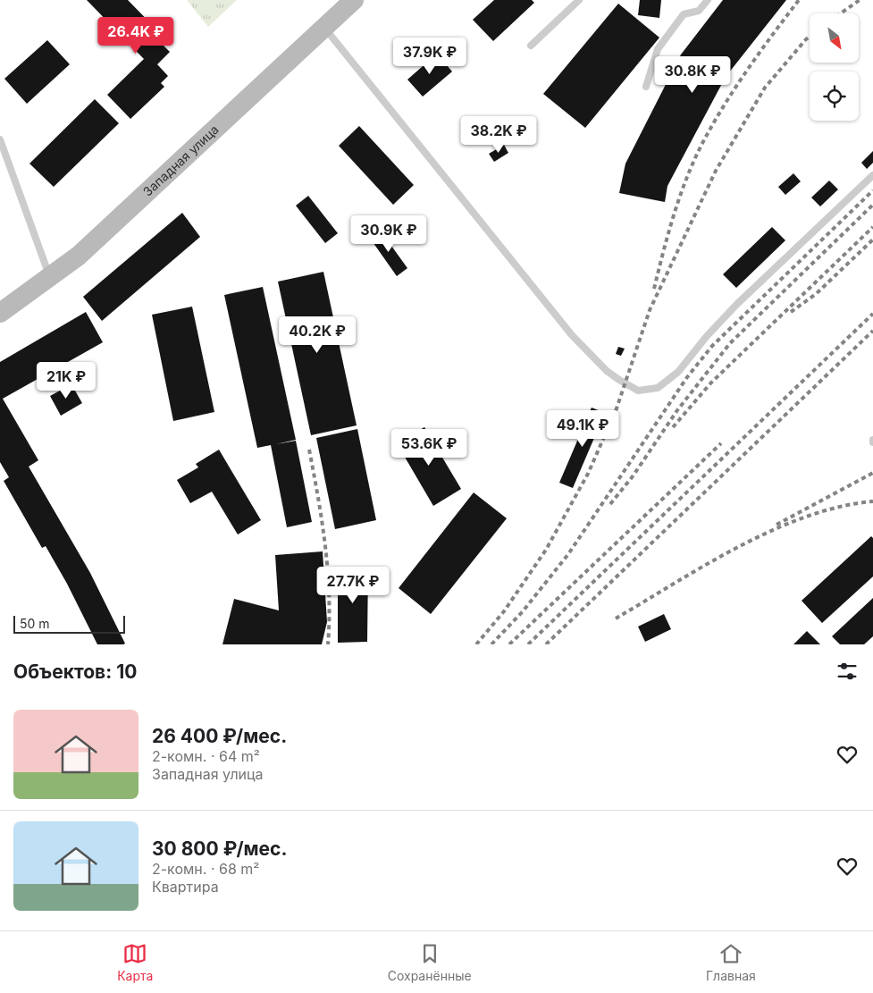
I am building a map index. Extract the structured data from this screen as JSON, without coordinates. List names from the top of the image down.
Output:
{
  "streets": {
    "main road": ["Западная улица"]
  },
  "scale_bar": "50 m",
  "north": "bottom right",
  "page": {
    "price": [
      "26.4K ₽",
      "37.9K ₽",
      "30.8K ₽",
      "38.2K ₽",
      "30.9K ₽",
      "40.2K ₽",
      "21K ₽",
      "49.1K ₽",
      "53.6K ₽",
      "27.7K ₽"
    ],
    "scale": "50 m",
    "heading": "Объектов: 10",
    "list": [
      {
        "name": "26 400 ₽/мес.",
        "note": "2-комн. · 64 m² · Западная улица"
      },
      {
        "name": "30 800 ₽/мес.",
        "note": "2-комн. · 68 m² · Квартира"
      }
    ],
    "tabs": ["Карта", "Сохранённые", "Главная"]
  }
}
